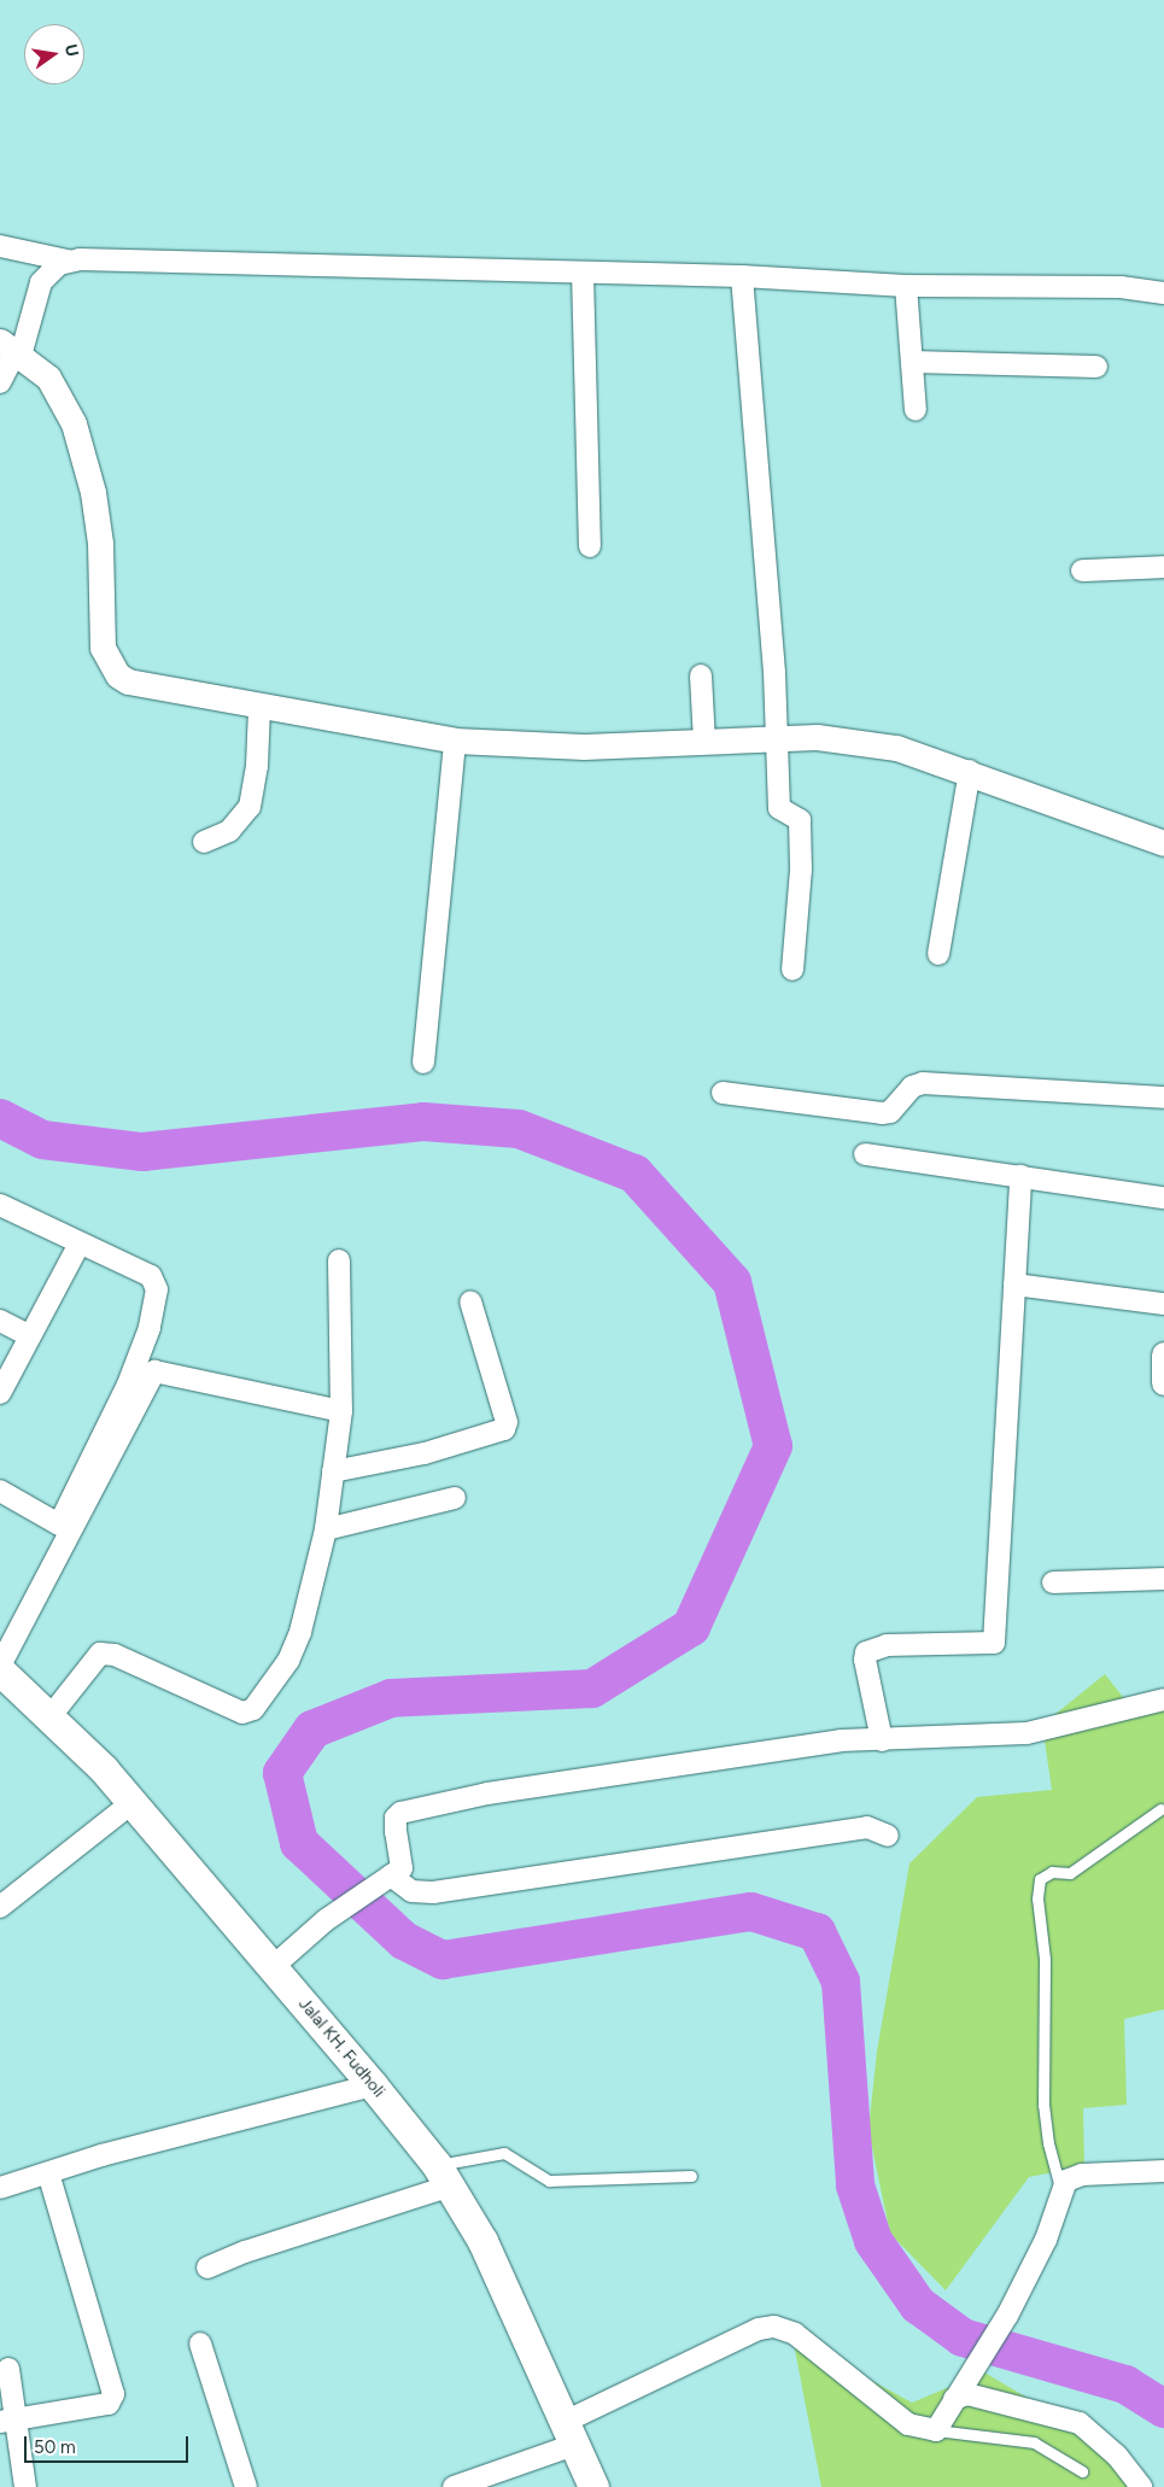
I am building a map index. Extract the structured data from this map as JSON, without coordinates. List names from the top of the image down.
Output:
{
  "streets": {
    "main road": ["Jalal KH. Fudholi"]
  },
  "scale_bar": "50 m",
  "north": "right"
}
